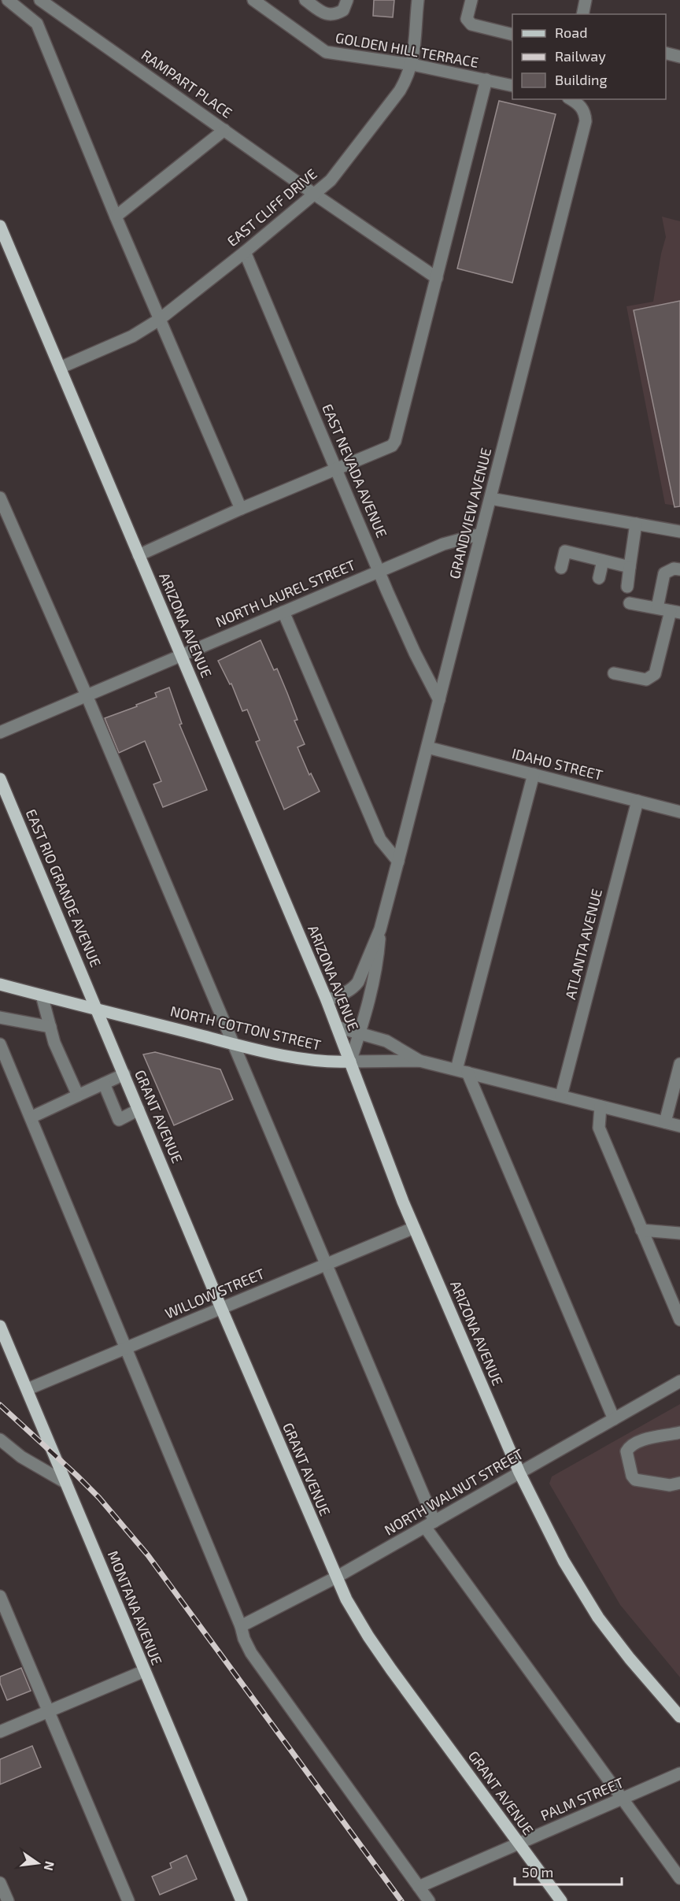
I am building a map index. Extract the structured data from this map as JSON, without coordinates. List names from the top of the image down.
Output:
{
  "streets": {
    "main road": [
      "ARIZONA AVENUE",
      "EAST RIO GRANDE AVENUE",
      "NORTH COTTON STREET",
      "GRANT AVENUE",
      "MONTANA AVENUE"
    ],
    "street": [
      "GOLDEN HILL TERRACE",
      "RAMPART PLACE",
      "EAST CLIFF DRIVE",
      "EAST NEVADA AVENUE",
      "GRANDVIEW AVENUE",
      "NORTH LAUREL STREET",
      "IDAHO STREET",
      "ATLANTA AVENUE",
      "WILLOW STREET",
      "NORTH WALNUT STREET",
      "PALM STREET"
    ]
  },
  "crossings": [
    ["GOLDEN HILL TERRACE", "EAST CLIFF DRIVE"],
    ["RAMPART PLACE", "EAST CLIFF DRIVE"],
    ["EAST CLIFF DRIVE", "EAST NEVADA AVENUE"],
    ["EAST CLIFF DRIVE", "ARIZONA AVENUE"],
    ["EAST NEVADA AVENUE", "GRANDVIEW AVENUE"],
    ["EAST NEVADA AVENUE", "NORTH LAUREL STREET"],
    ["GRANDVIEW AVENUE", "NORTH LAUREL STREET"],
    ["GRANDVIEW AVENUE", "ARIZONA AVENUE"],
    ["GRANDVIEW AVENUE", "IDAHO STREET"],
    ["GRANDVIEW AVENUE", "NORTH COTTON STREET"],
    ["NORTH LAUREL STREET", "ARIZONA AVENUE"],
    ["ARIZONA AVENUE", "NORTH COTTON STREET"],
    ["ARIZONA AVENUE", "WILLOW STREET"],
    ["ARIZONA AVENUE", "NORTH WALNUT STREET"],
    ["IDAHO STREET", "ATLANTA AVENUE"],
    ["EAST RIO GRANDE AVENUE", "NORTH COTTON STREET"],
    ["EAST RIO GRANDE AVENUE", "GRANT AVENUE"],
    ["ATLANTA AVENUE", "NORTH COTTON STREET"],
    ["NORTH COTTON STREET", "GRANT AVENUE"],
    ["GRANT AVENUE", "WILLOW STREET"],
    ["GRANT AVENUE", "NORTH WALNUT STREET"],
    ["GRANT AVENUE", "PALM STREET"],
    ["WILLOW STREET", "MONTANA AVENUE"]
  ],
  "legend": ["Road", "Railway", "Building"],
  "scale_bar": "50 m",
  "north": "right"
}
